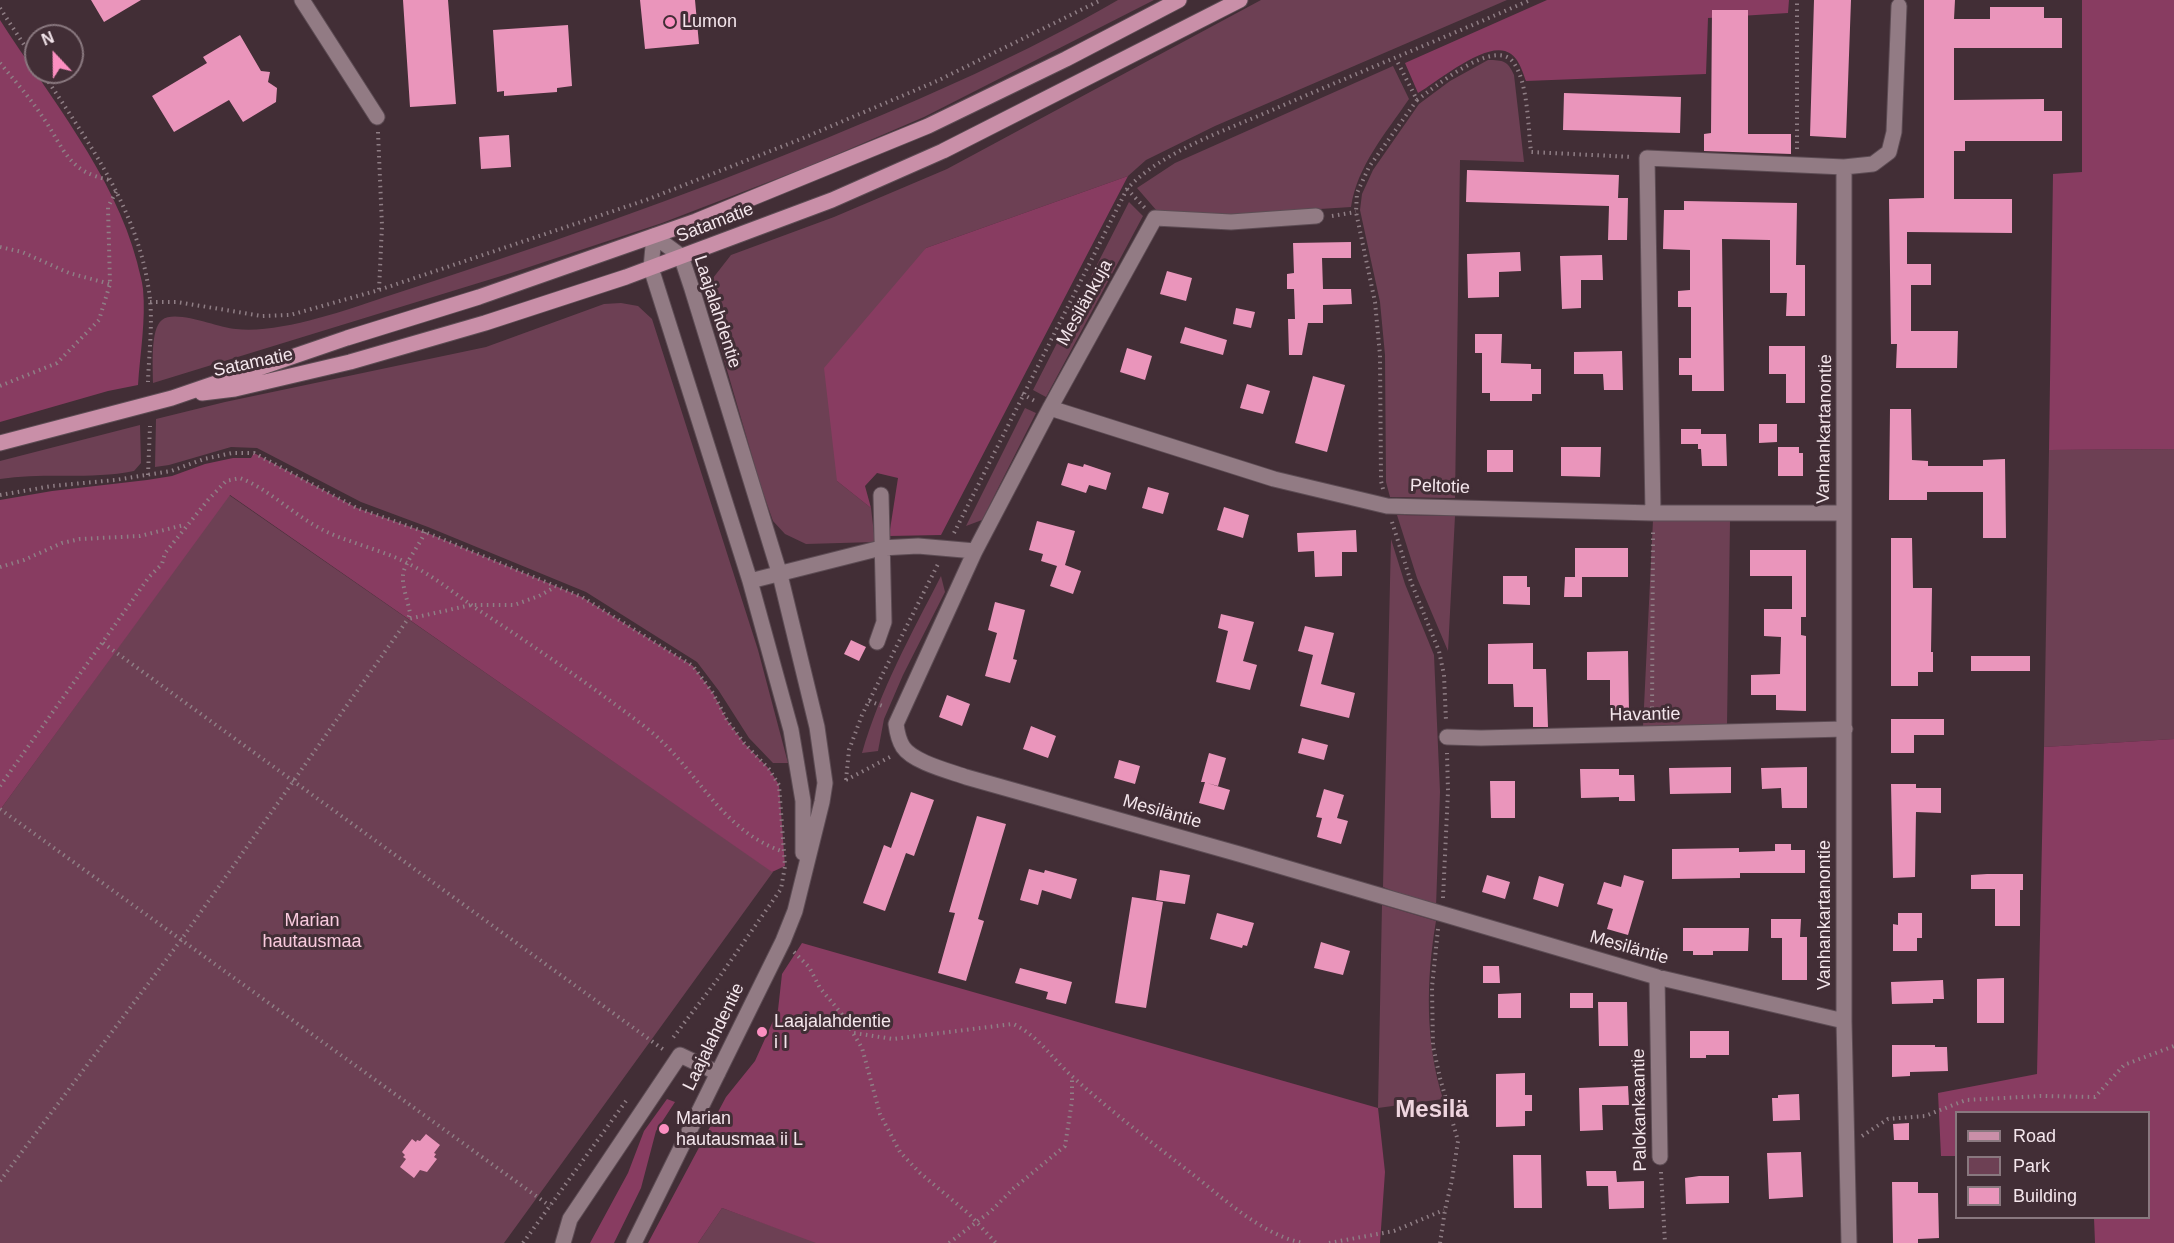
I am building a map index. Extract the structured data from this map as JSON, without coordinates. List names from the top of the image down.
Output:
{
  "streets": {
    "main road": ["Satamatie"],
    "street": [
      "Mesilänkuja",
      "Laajalahdentie",
      "Vanhankartanontie",
      "Peltotie",
      "Havantie",
      "Mesiläntie",
      "Palokankaantie"
    ]
  },
  "crossings": [
    ["Satamatie", "Laajalahdentie"],
    ["Mesilänkuja", "Peltotie"],
    ["Vanhankartanontie", "Peltotie"],
    ["Vanhankartanontie", "Havantie"],
    ["Vanhankartanontie", "Mesiläntie"],
    ["Mesiläntie", "Palokankaantie"]
  ],
  "districts": ["Mesilä"],
  "parks": ["Marian hautausmaa"],
  "places": ["Lumon", "Laajalahdentie i I", "Marian hautausmaa ii L"],
  "legend": ["Road", "Park", "Building"],
  "north": "top"
}
